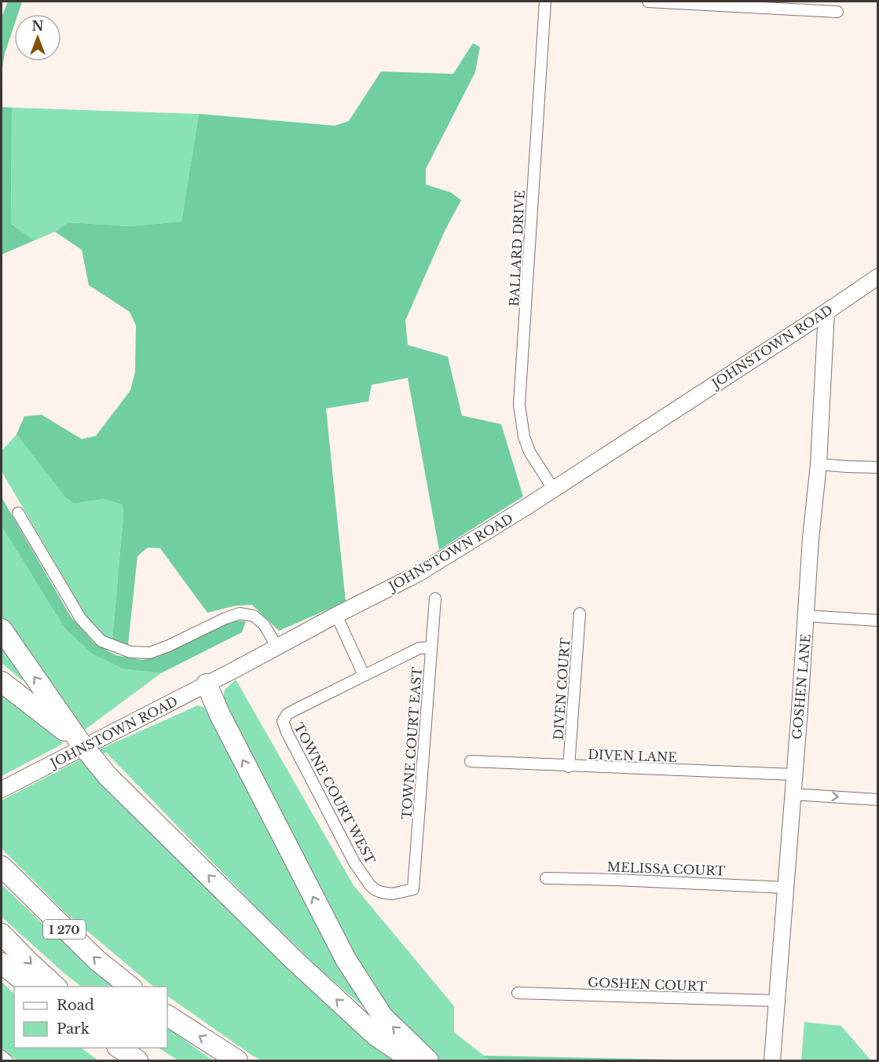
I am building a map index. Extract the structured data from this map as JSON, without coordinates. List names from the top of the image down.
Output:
{
  "streets": {
    "highway": ["I 270"],
    "main road": ["JOHNSTOWN ROAD", "GOSHEN LANE"],
    "street": [
      "BALLARD DRIVE",
      "DIVEN COURT",
      "TOWNE COURT EAST",
      "DIVEN LANE",
      "TOWNE COURT WEST",
      "MELISSA COURT",
      "GOSHEN COURT"
    ]
  },
  "crossings": [
    ["BALLARD DRIVE", "JOHNSTOWN ROAD"],
    ["JOHNSTOWN ROAD", "GOSHEN LANE"],
    ["GOSHEN LANE", "DIVEN LANE"],
    ["GOSHEN LANE", "MELISSA COURT"],
    ["GOSHEN LANE", "GOSHEN COURT"],
    ["DIVEN COURT", "DIVEN LANE"],
    ["TOWNE COURT EAST", "TOWNE COURT WEST"]
  ],
  "legend": ["Road", "Park"],
  "north": "top"
}
